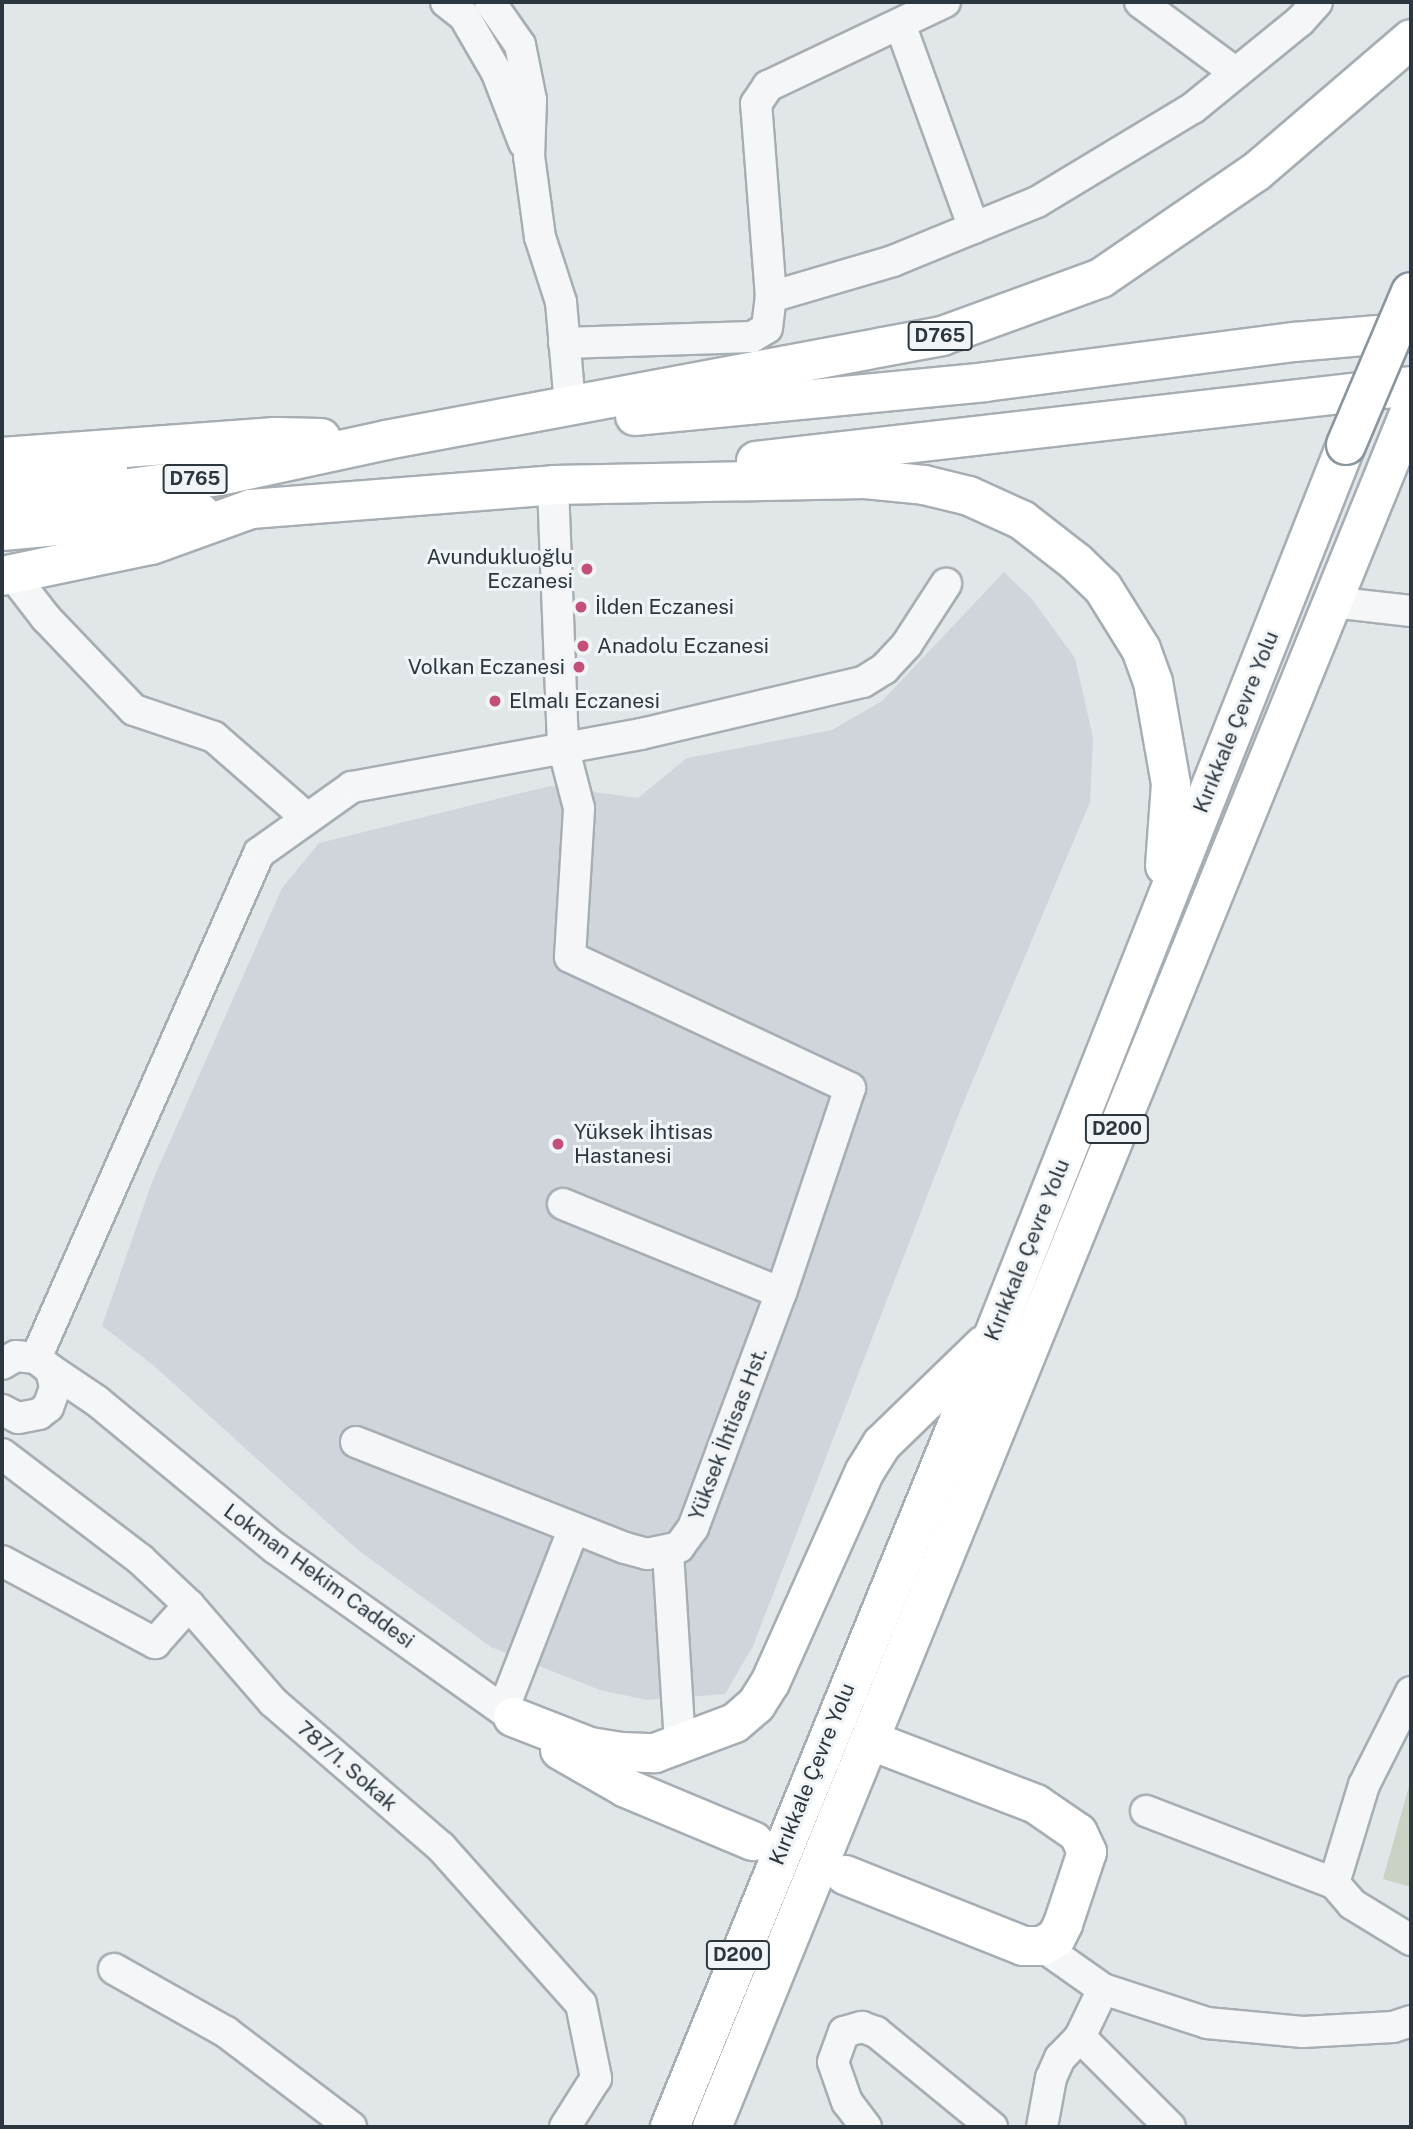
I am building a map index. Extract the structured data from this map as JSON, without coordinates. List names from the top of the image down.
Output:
{
  "streets": {
    "main road": ["D765", "Kırıkkale Çevre Yolu", "D200"],
    "street": ["Yüksek İhtisas Hst.", "Lokman Hekim Caddesi", "787/1. Sokak"]
  },
  "places": [
    "Avundukluoğlu Eczanesi",
    "İlden Eczanesi",
    "Anadolu Eczanesi",
    "Volkan Eczanesi",
    "Elmalı Eczanesi",
    "Yüksek İhtisas Hastanesi"
  ]
}
